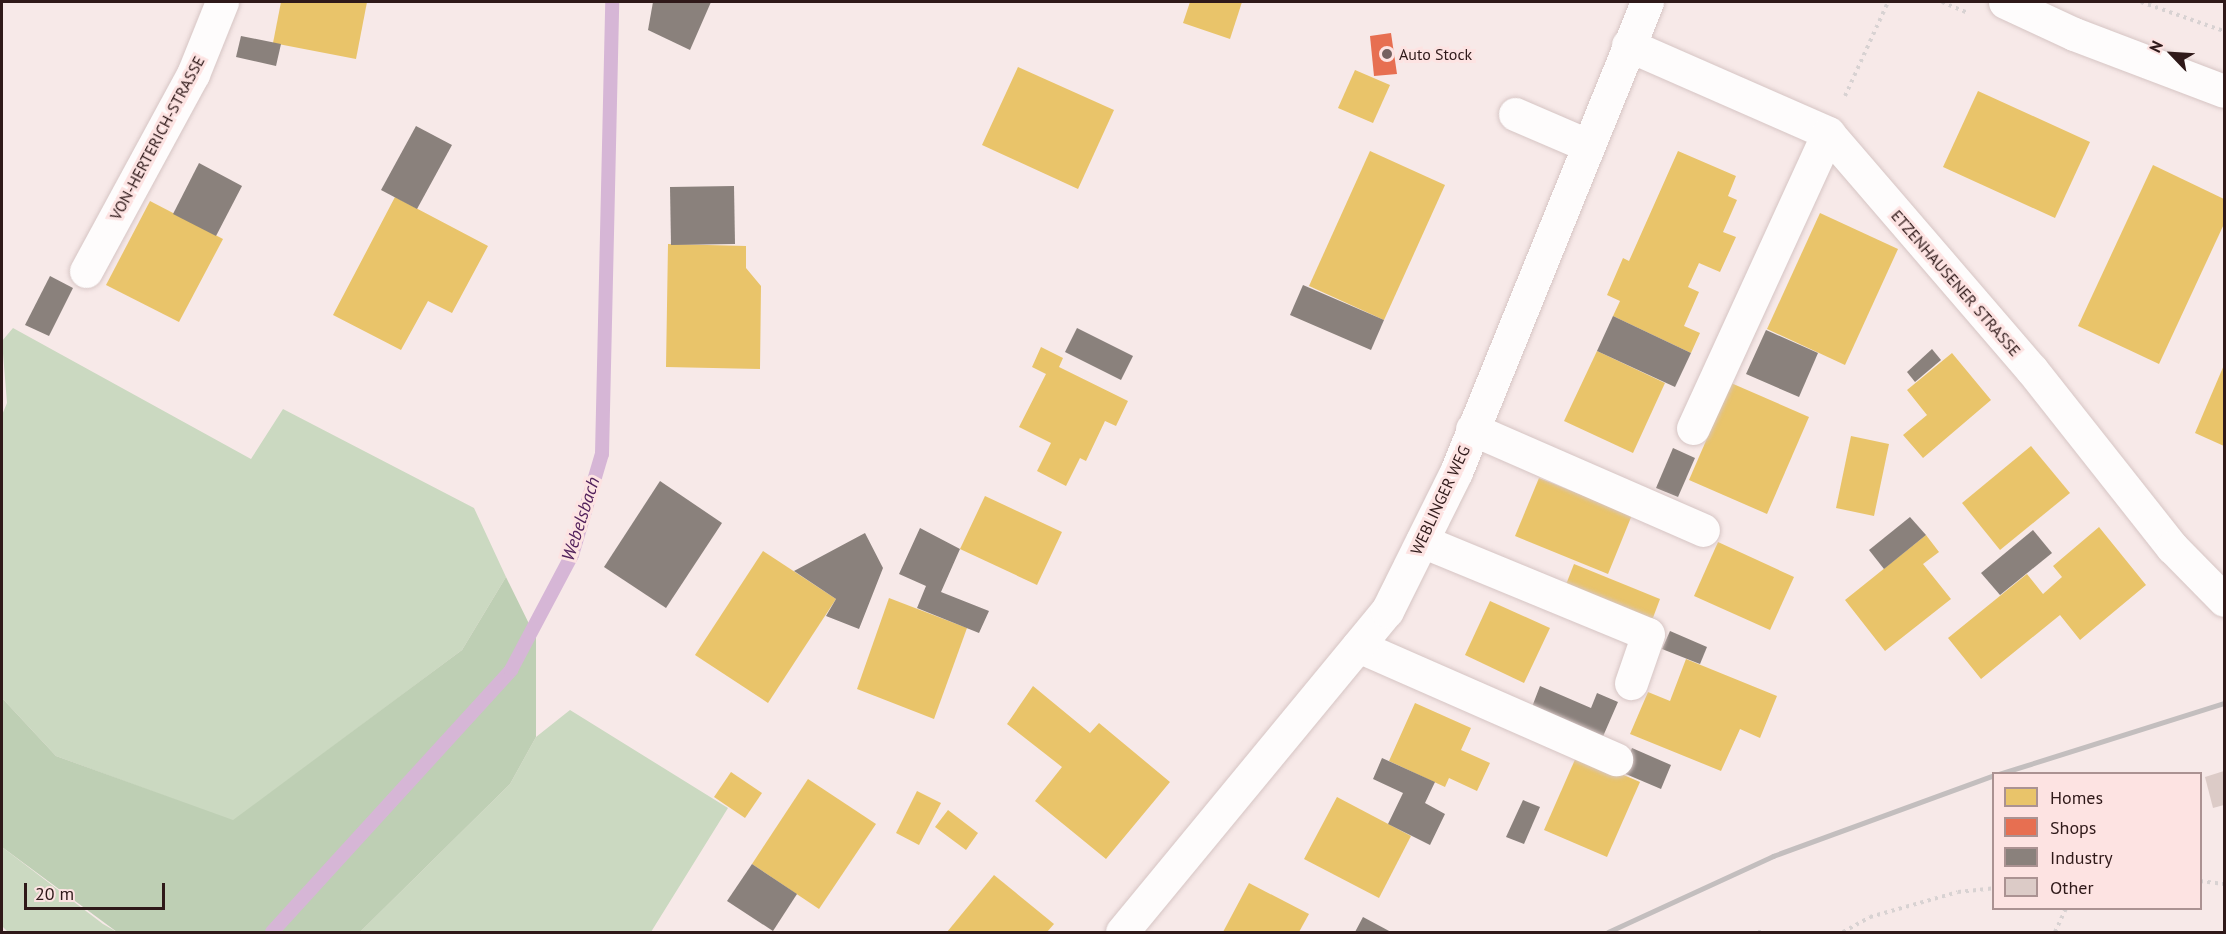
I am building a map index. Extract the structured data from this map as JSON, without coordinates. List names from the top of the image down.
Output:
{
  "streets": {
    "street": ["VON-HERTERICH-STRASSE", "ETZENHAUSENER STRASSE", "WEBLINGER WEG"]
  },
  "crossings": [
    ["ETZENHAUSENER STRASSE", "WEBLINGER WEG"]
  ],
  "water": ["Webelsbach"],
  "places": ["Auto Stock"],
  "legend": [
    "Homes",
    "Shops",
    "Industry",
    "Other"
  ],
  "scale_bar": "20 m",
  "north": "top left"
}
